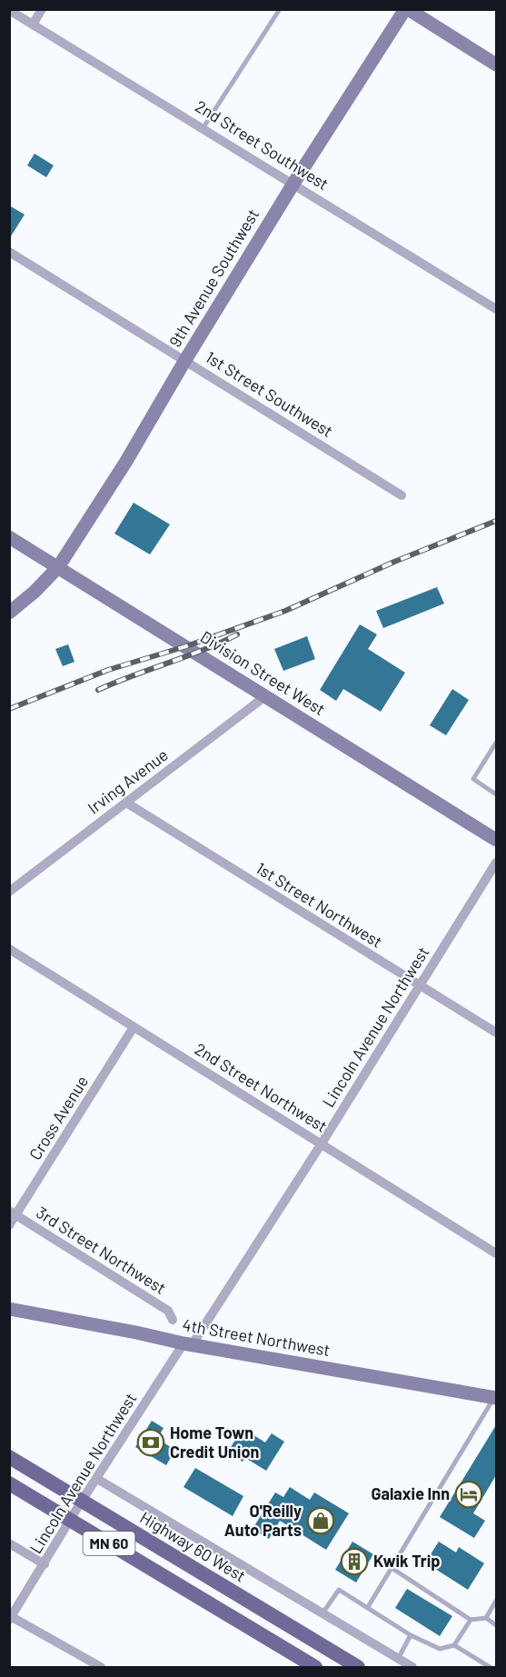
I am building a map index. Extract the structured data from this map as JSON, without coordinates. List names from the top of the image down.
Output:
{
  "streets": {
    "main road": ["MN 60", "Highway 60 West"],
    "street": [
      "2nd Street Southwest",
      "9th Avenue Southwest",
      "1st Street Southwest",
      "Division Street West",
      "Irving Avenue",
      "1st Street Northwest",
      "Lincoln Avenue Northwest",
      "2nd Street Northwest",
      "Cross Avenue",
      "3rd Street Northwest",
      "4th Street Northwest"
    ]
  },
  "crossings": [
    ["2nd Street Southwest", "9th Avenue Southwest"],
    ["9th Avenue Southwest", "1st Street Southwest"],
    ["9th Avenue Southwest", "Division Street West"],
    ["Division Street West", "Irving Avenue"],
    ["Irving Avenue", "1st Street Northwest"],
    ["1st Street Northwest", "Lincoln Avenue Northwest"],
    ["Lincoln Avenue Northwest", "2nd Street Northwest"],
    ["Lincoln Avenue Northwest", "4th Street Northwest"],
    ["Lincoln Avenue Northwest", "MN 60"],
    ["Lincoln Avenue Northwest", "Highway 60 West"],
    ["2nd Street Northwest", "Cross Avenue"],
    ["Cross Avenue", "3rd Street Northwest"]
  ],
  "places": {
    "bank": ["Home Town Credit Union"],
    "hotel": ["Galaxie Inn"],
    "shop": ["O'Reilly Auto Parts"],
    "building": ["Kwik Trip"]
  }
}
